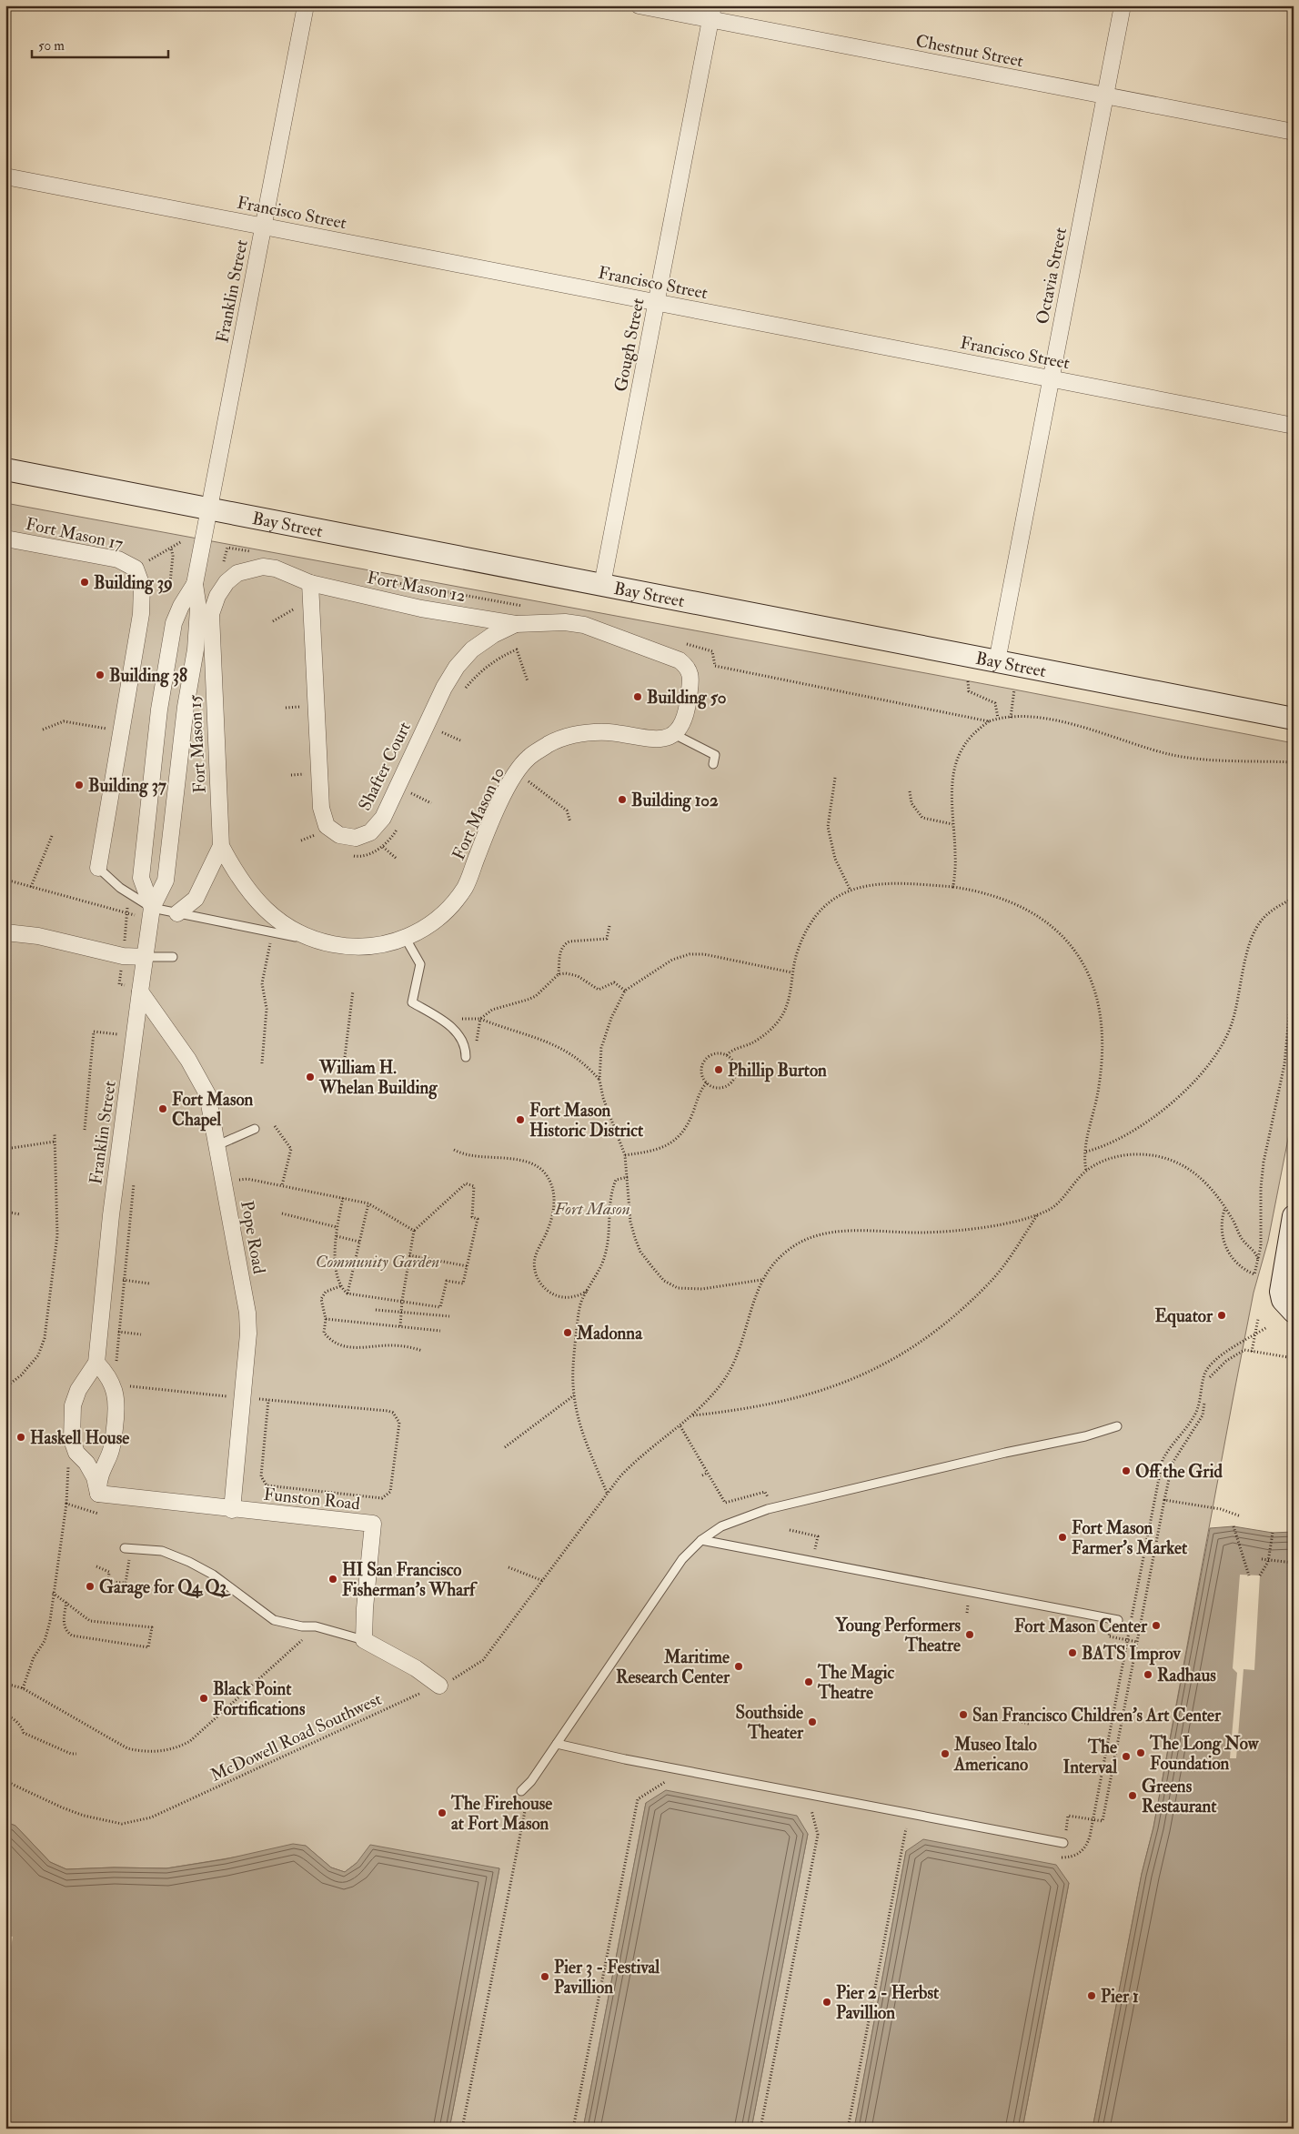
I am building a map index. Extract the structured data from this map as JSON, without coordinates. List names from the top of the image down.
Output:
{
  "streets": {
    "main road": ["Bay Street"],
    "street": [
      "Chestnut Street",
      "Francisco Street",
      "Octavia Street",
      "Franklin Street",
      "Gough Street",
      "Fort Mason 17",
      "Fort Mason 12",
      "Fort Mason 15",
      "Shafter Court",
      "Fort Mason 10",
      "Pope Road",
      "Funston Road"
    ],
    "path": ["McDowell Road Southwest"]
  },
  "crossings": [
    ["Chestnut Street", "Octavia Street"],
    ["Chestnut Street", "Gough Street"],
    ["Francisco Street", "Octavia Street"],
    ["Francisco Street", "Franklin Street"],
    ["Francisco Street", "Gough Street"],
    ["Octavia Street", "Bay Street"],
    ["Franklin Street", "Bay Street"],
    ["Franklin Street", "Pope Road"],
    ["Franklin Street", "Funston Road"],
    ["Gough Street", "Bay Street"],
    ["Fort Mason 12", "Fort Mason 15"],
    ["Fort Mason 12", "Shafter Court"],
    ["Fort Mason 15", "Fort Mason 10"],
    ["Pope Road", "Funston Road"]
  ],
  "parks": ["Fort Mason", "Community Garden"],
  "places": [
    "Building 39",
    "Building 38",
    "Building 50",
    "Building 37",
    "Building 102",
    "Phillip Burton",
    "William H. Whelan Building",
    "Fort Mason Chapel",
    "Fort Mason Historic District",
    "Equator",
    "Madonna",
    "Haskell House",
    "Off the Grid",
    "Fort Mason Farmer's Market",
    "HI San Francisco Fisherman's Wharf",
    "Garage for Q4 Q3",
    "Fort Mason Center",
    "Young Performers Theatre",
    "BATS Improv",
    "Maritime Research Center",
    "Radhaus",
    "The Magic Theatre",
    "Black Point Fortifications",
    "San Francisco Children's Art Center",
    "Southside Theater",
    "The Long Now Foundation",
    "Museo Italo Americano",
    "The Interval",
    "Greens Restaurant",
    "The Firehouse at Fort Mason",
    "Pier 3 - Festival Pavillion",
    "Pier 1",
    "Pier 2 - Herbst Pavillion"
  ],
  "scale_bar": "50 m"
}
